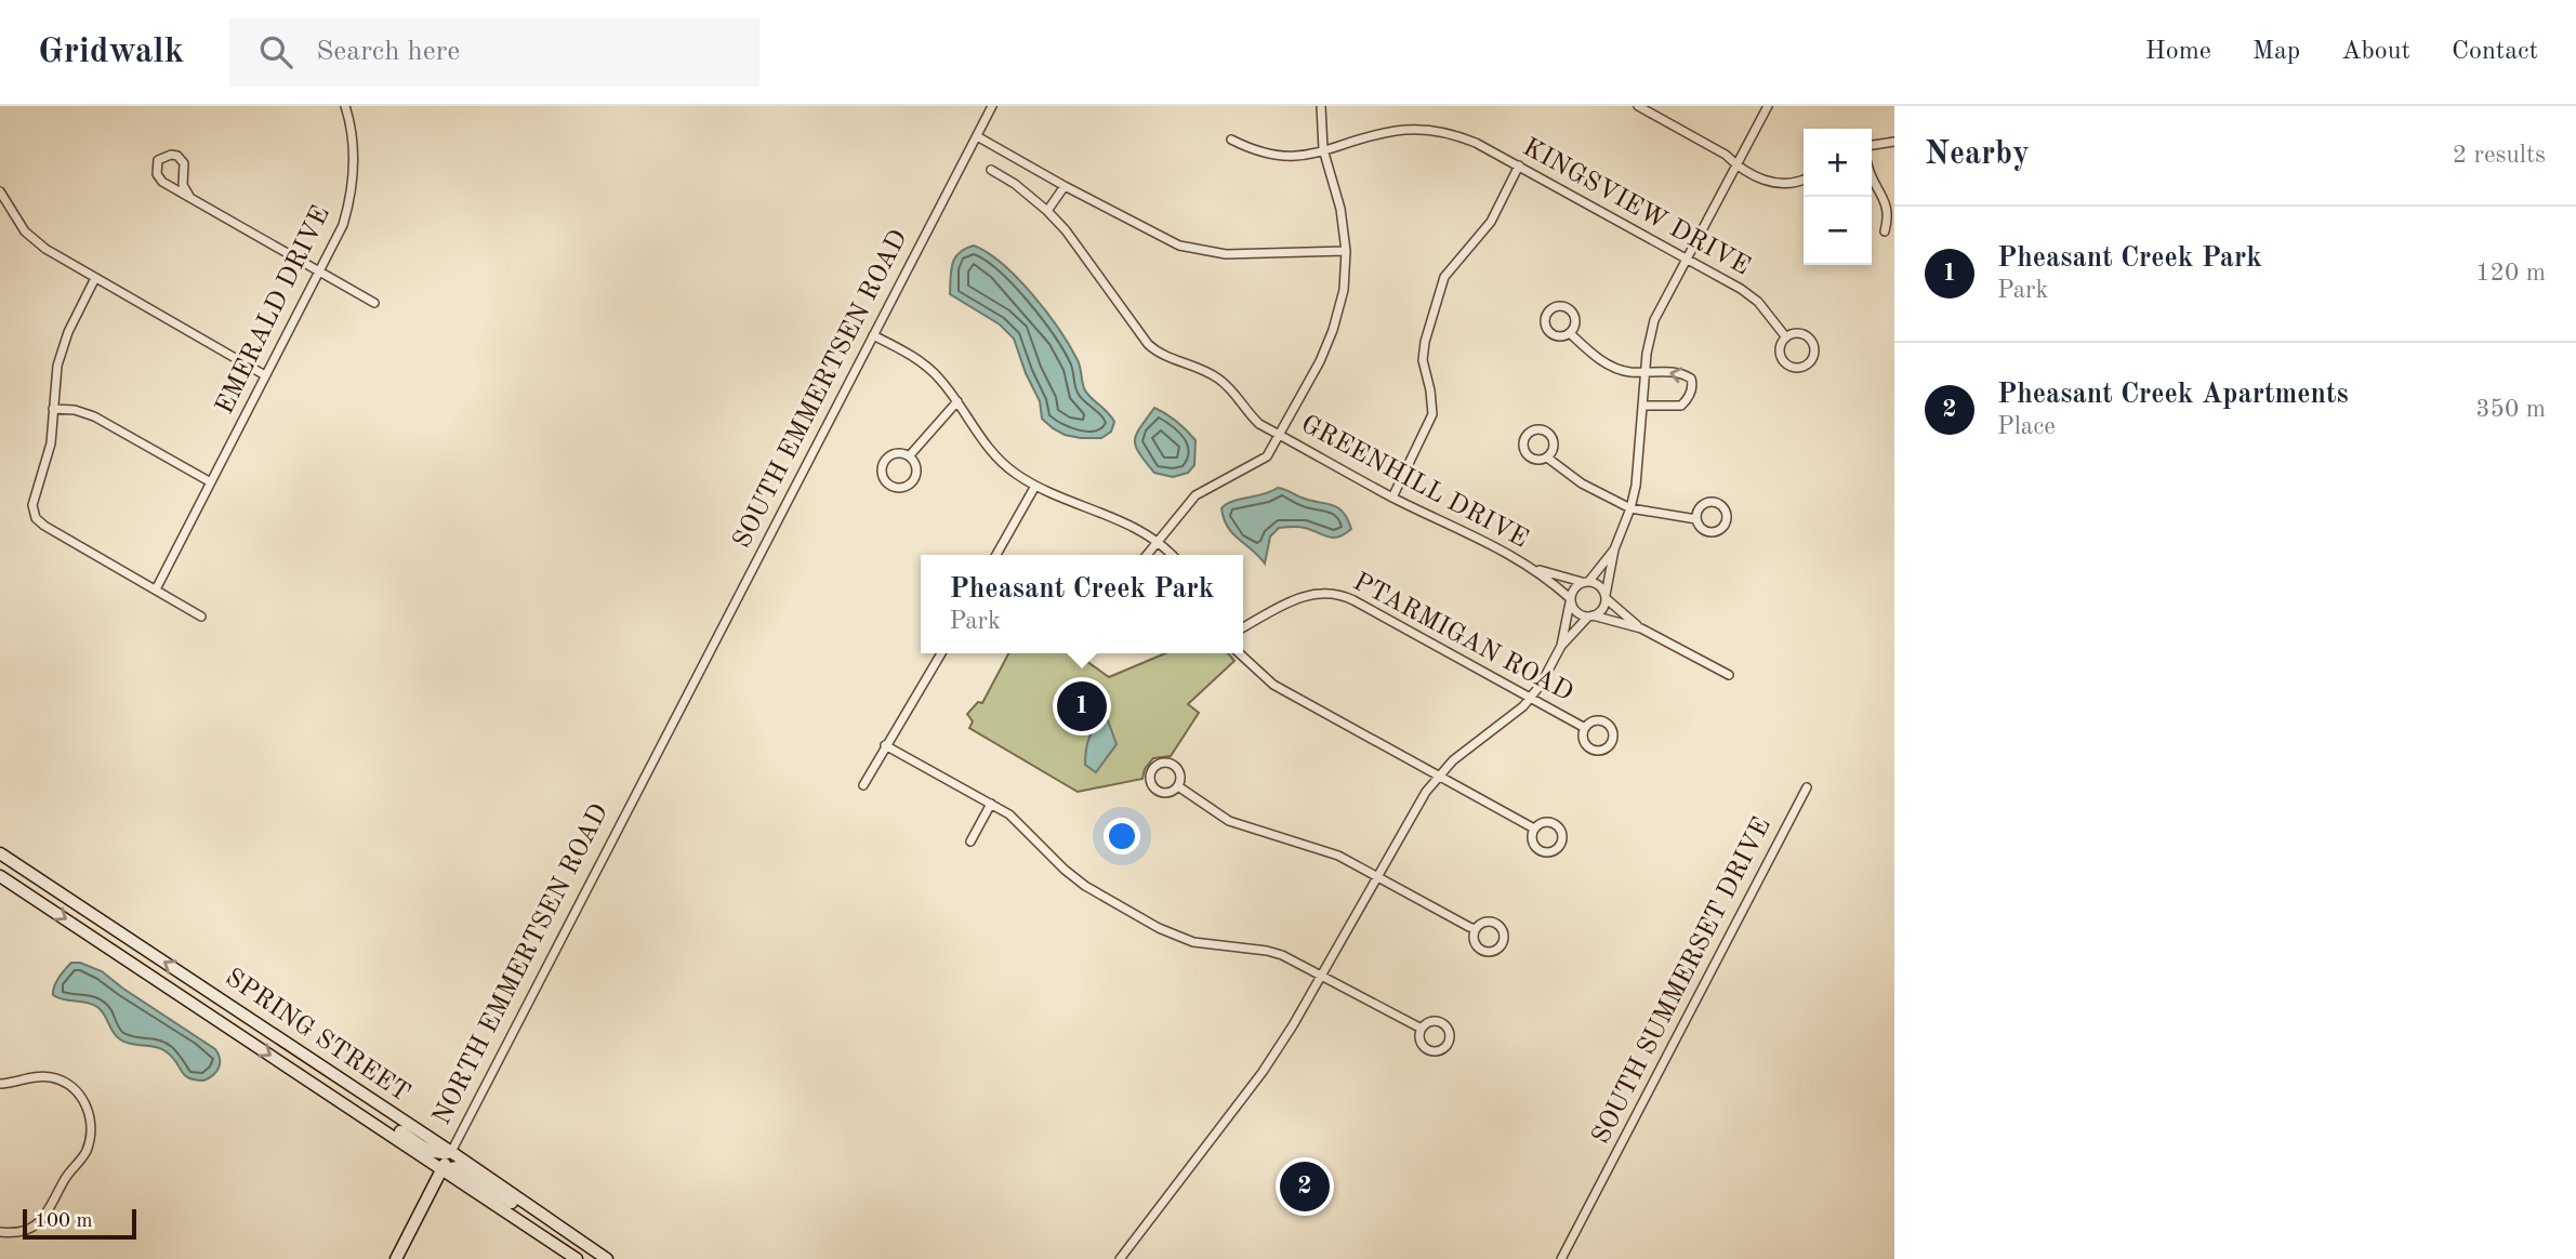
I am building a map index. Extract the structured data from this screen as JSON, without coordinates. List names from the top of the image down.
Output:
{
  "streets": {
    "main road": ["NORTH EMMERTSEN ROAD", "SPRING STREET"],
    "street": [
      "KINGSVIEW DRIVE",
      "EMERALD DRIVE",
      "SOUTH EMMERTSEN ROAD",
      "GREENHILL DRIVE",
      "PTARMIGAN ROAD",
      "SOUTH SUMMERSET DRIVE"
    ]
  },
  "crossings": [
    ["SOUTH EMMERTSEN ROAD", "NORTH EMMERTSEN ROAD"],
    ["NORTH EMMERTSEN ROAD", "SPRING STREET"]
  ],
  "scale_bar": "100 m",
  "page": {
    "header": "Gridwalk",
    "search": "Search here",
    "nav": [
      "Home",
      "Map",
      "About",
      "Contact"
    ],
    "heading": ["Nearby", "2 results"],
    "map_buttons": ["+", "−"],
    "list": [
      {
        "mark": "1",
        "name": "Pheasant Creek Park",
        "note": "Park",
        "value": "120 m"
      },
      {
        "mark": "2",
        "name": "Pheasant Creek Apartments",
        "note": "Place",
        "value": "350 m"
      }
    ],
    "popup": ["Pheasant Creek Park", "Park"],
    "pins": ["1", "2"],
    "scale": "100 m"
  }
}
